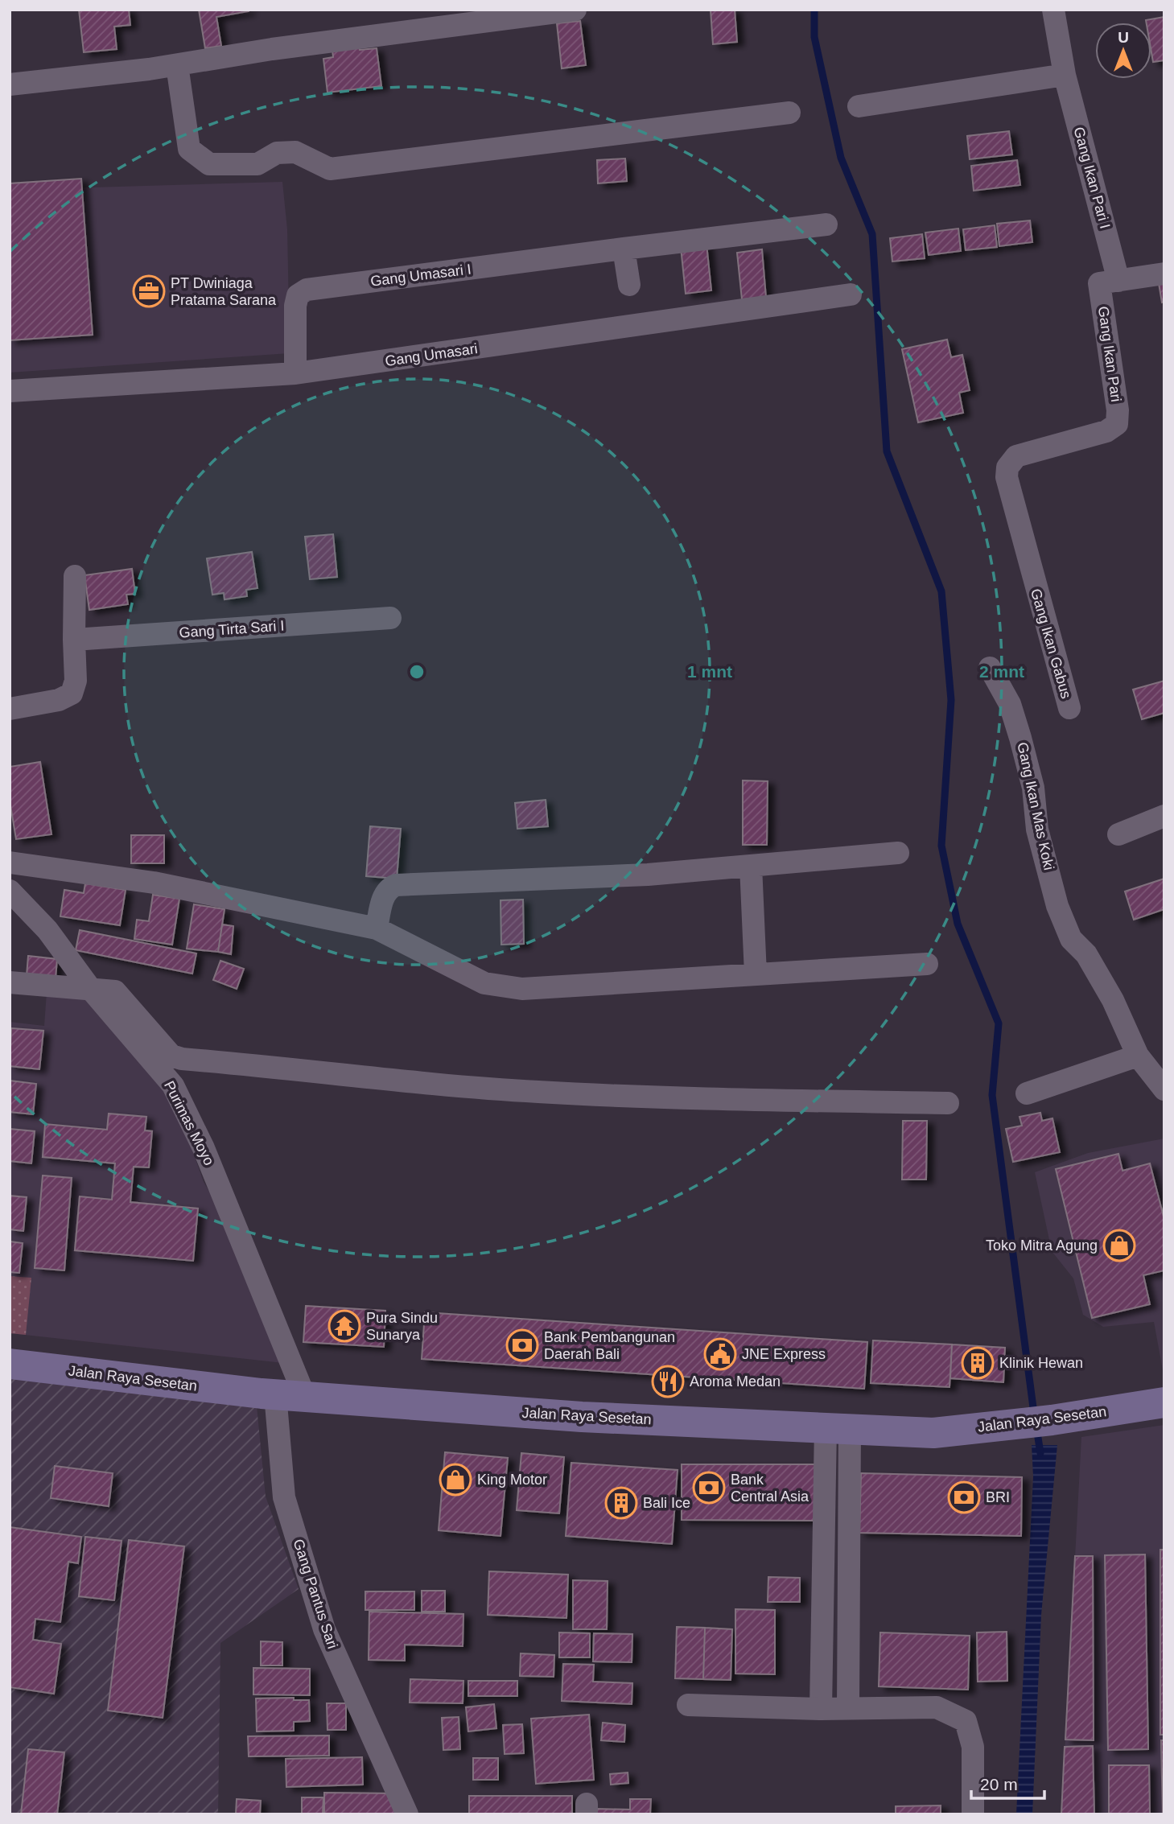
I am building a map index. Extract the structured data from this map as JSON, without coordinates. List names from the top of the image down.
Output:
{
  "streets": {
    "main road": ["Jalan Raya Sesetan"],
    "street": [
      "Gang Ikan Pari I",
      "Gang Umasari I",
      "Gang Ikan Pari",
      "Gang Umasari",
      "Gang Tirta Sari I",
      "Gang Ikan Gabus",
      "Gang Ikan Mas Koki",
      "Purimas Moyo",
      "Gang Pantus Sari"
    ]
  },
  "crossings": [
    ["Gang Ikan Pari I", "Gang Ikan Pari"],
    ["Gang Umasari I", "Gang Umasari"],
    ["Gang Ikan Pari", "Gang Ikan Gabus"],
    ["Purimas Moyo", "Jalan Raya Sesetan"],
    ["Purimas Moyo", "Gang Pantus Sari"],
    ["Jalan Raya Sesetan", "Gang Pantus Sari"]
  ],
  "places": {
    "office": ["PT Dwiniaga Pratama Sarana"],
    "shop": ["Toko Mitra Agung", "King Motor"],
    "temple": ["Pura Sindu Sunarya"],
    "bank": ["Bank Pembangunan Daerah Bali", "Bank Central Asia", "BRI"],
    "public building": ["JNE Express"],
    "building": ["Klinik Hewan", "Bali Ice"],
    "restaurant": ["Aroma Medan"]
  },
  "scale_bar": "20 m",
  "north": "top",
  "rings": ["1 mnt", "2 mnt"]
}
